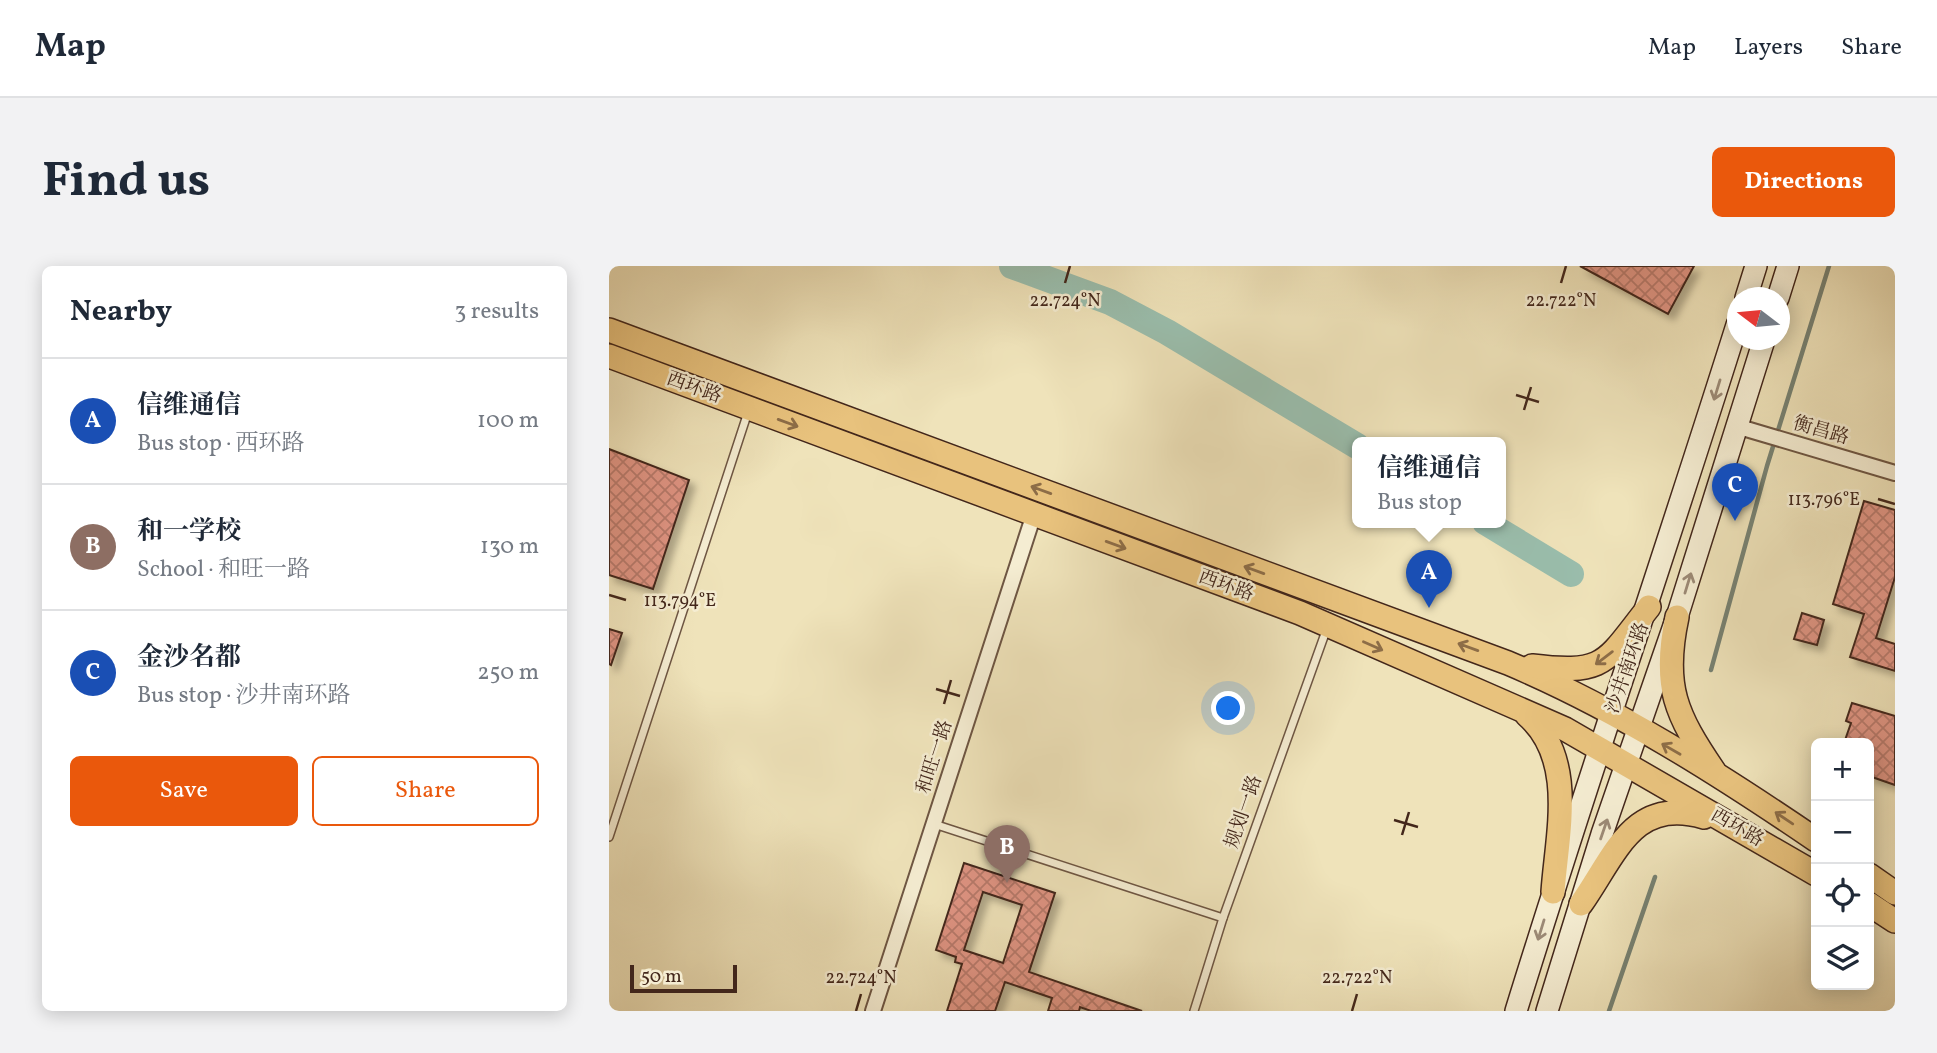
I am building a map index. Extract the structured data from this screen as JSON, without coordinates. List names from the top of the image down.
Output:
{
  "streets": {
    "main road": ["西环路", "沙井南环路"],
    "street": ["衡昌路", "和旺一路"],
    "lane": ["规划一路"]
  },
  "crossings": [
    ["西环路", "沙井南环路"],
    ["西环路", "和旺一路"],
    ["西环路", "规划一路"],
    ["衡昌路", "沙井南环路"]
  ],
  "scale_bar": "50 m",
  "north": "left",
  "page": {
    "header": "Map",
    "nav": ["Map", "Layers", "Share"],
    "buttons": [
      "Directions",
      ["Save", "Share"]
    ],
    "title": "Find us",
    "heading": ["Nearby", "3 results"],
    "list": [
      {
        "mark": "A",
        "name": "信维通信",
        "note": "Bus stop · 西环路",
        "value": "100 m"
      },
      {
        "mark": "B",
        "name": "和一学校",
        "note": "School · 和旺一路",
        "value": "130 m"
      },
      {
        "mark": "C",
        "name": "金沙名都",
        "note": "Bus stop · 沙井南环路",
        "value": "250 m"
      }
    ],
    "popup": ["信维通信", "Bus stop"],
    "pins": ["C", "A", "B"],
    "map_buttons": ["+", "−"],
    "scale": "50 m"
  },
  "coordinates": [
    "22.724°N",
    "22.722°N",
    "113.796°E",
    "113.794°E"
  ]
}
